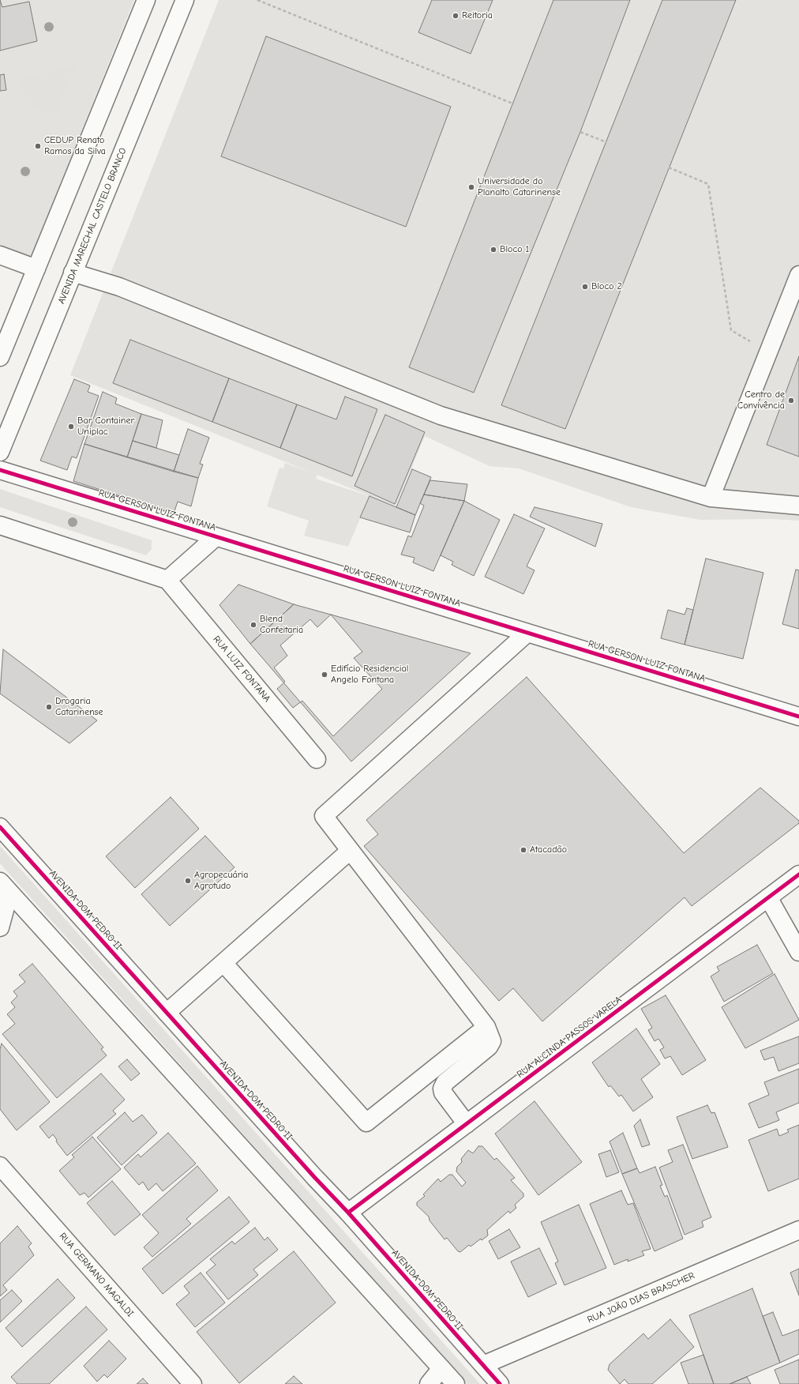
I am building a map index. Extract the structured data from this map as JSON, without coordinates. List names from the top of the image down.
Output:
{
  "streets": {
    "street": [
      "AVENIDA MARECHAL CASTELO BRANCO",
      "RUA GERSON LUIZ FONTANA",
      "RUA LUIZ FONTANA",
      "AVENIDA DOM PEDRO II",
      "RUA ALCINDA PASSOS VARELA",
      "RUA GERMANO MAGALDI",
      "RUA JOÃO DIAS BRASCHER"
    ]
  },
  "crossings": [
    ["RUA GERSON LUIZ FONTANA", "RUA LUIZ FONTANA"],
    ["AVENIDA DOM PEDRO II", "RUA ALCINDA PASSOS VARELA"],
    ["AVENIDA DOM PEDRO II", "RUA JOÃO DIAS BRASCHER"]
  ],
  "places": [
    "Reitoria",
    "CEDUP Renato Ramos da Silva",
    "Universidade do Planalto Catarinense",
    "Bloco 1",
    "Bloco 2",
    "Centro de Convivência",
    "Bar Container Uniplac",
    "Blend Confeitaria",
    "Edifício Residencial Angelo Fontana",
    "Drogaria Catarinense",
    "Atacadão",
    "Agropecuária Agrotudo"
  ]
}
